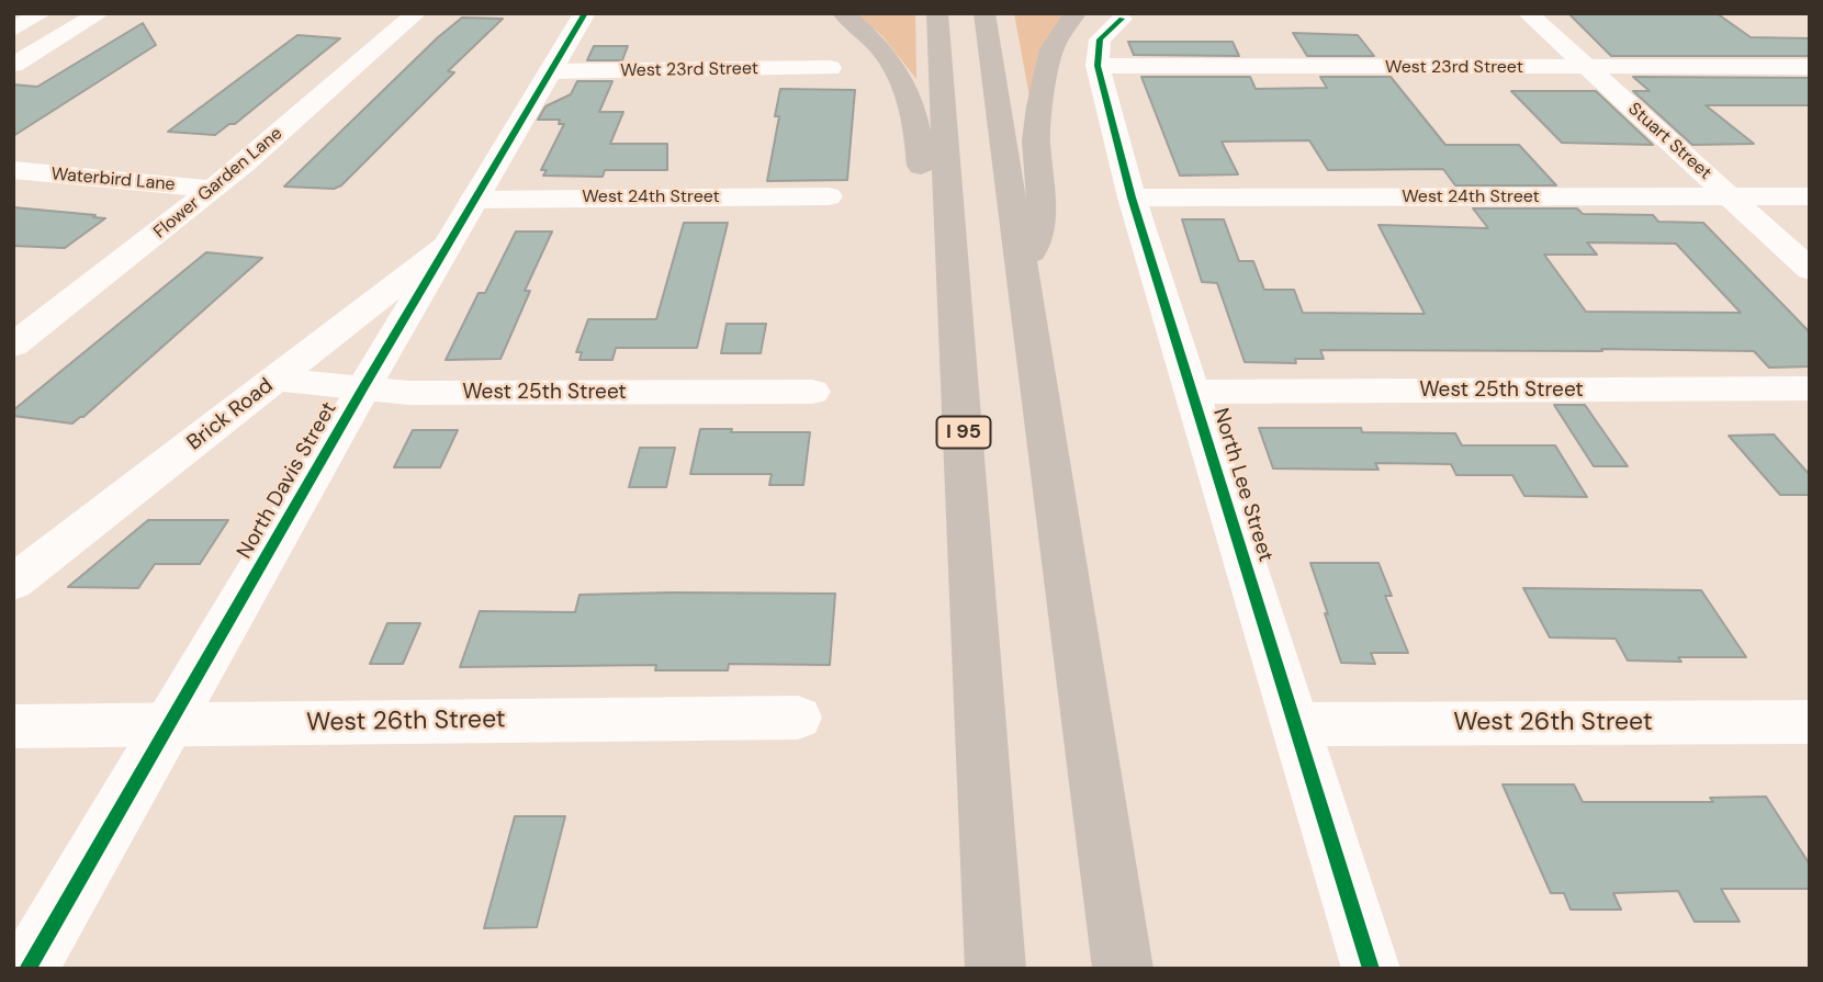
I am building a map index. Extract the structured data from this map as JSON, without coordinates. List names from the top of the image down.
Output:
{
  "streets": {
    "highway": ["I 95"],
    "street": [
      "West 23rd Street",
      "Stuart Street",
      "Waterbird Lane",
      "Flower Garden Lane",
      "West 24th Street",
      "West 25th Street",
      "Brick Road",
      "North Davis Street",
      "North Lee Street",
      "West 26th Street"
    ]
  },
  "crossings": [
    ["West 23rd Street", "Stuart Street"],
    ["West 23rd Street", "North Davis Street"],
    ["West 23rd Street", "North Lee Street"],
    ["Stuart Street", "West 24th Street"],
    ["Waterbird Lane", "Flower Garden Lane"],
    ["West 24th Street", "North Davis Street"],
    ["West 24th Street", "North Lee Street"],
    ["West 25th Street", "Brick Road"],
    ["West 25th Street", "North Davis Street"],
    ["West 25th Street", "North Lee Street"],
    ["Brick Road", "North Davis Street"],
    ["North Davis Street", "West 26th Street"],
    ["North Lee Street", "West 26th Street"]
  ]
}
